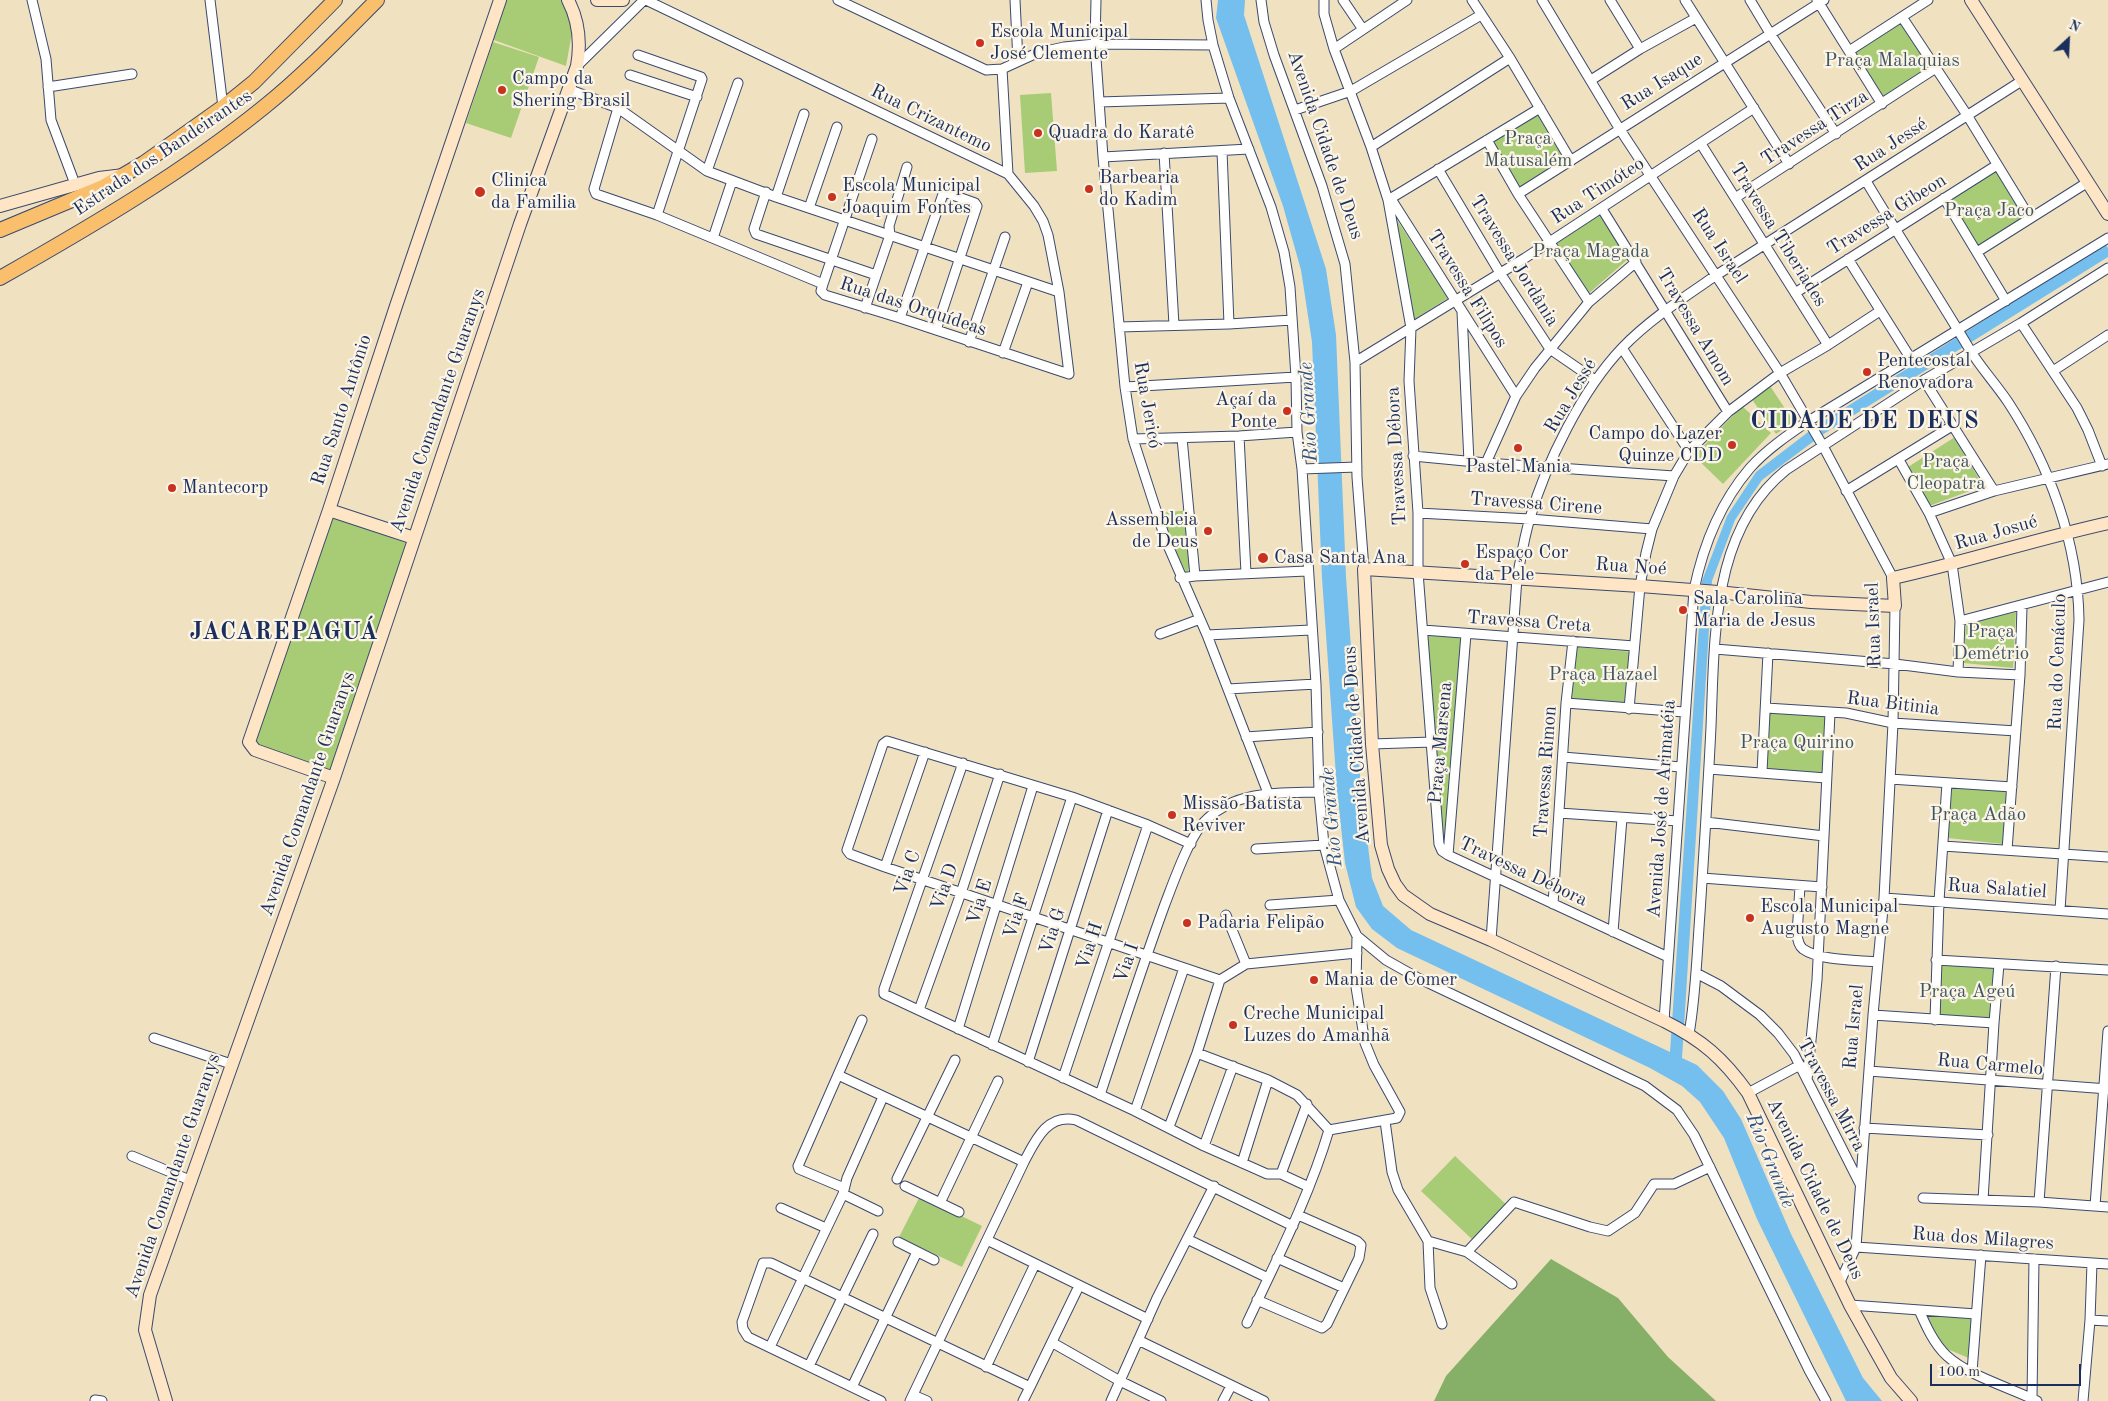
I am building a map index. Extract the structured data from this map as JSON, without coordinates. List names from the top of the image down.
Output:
{
  "streets": {
    "main road": ["Estrada dos Bandeirantes"],
    "street": [
      "Rua Isaque",
      "Rua Crizantemo",
      "Travessa Tirza",
      "Avenida Cidade de Deus",
      "Rua Jessé",
      "Rua Timóteo",
      "Travessa Gibeon",
      "Travessa Tiberiades",
      "Rua Israel",
      "Travessa Jordânia",
      "Travessa Filipos",
      "Rua das Orquídeas",
      "Travessa Amom",
      "Rua Jericó",
      "Rua Santo Antônio",
      "Avenida Comandante Guaranys",
      "Travessa Débora",
      "Travessa Cirene",
      "Rua Josué",
      "Rua Noé",
      "Travessa Creta",
      "Rua do Cenáculo",
      "Rua Bitinia",
      "Praça Marsena",
      "Travessa Rimon",
      "Avenida José de Arimatéia",
      "Via C",
      "Via D",
      "Rua Salatiel",
      "Via E",
      "Via F",
      "Via G",
      "Via H",
      "Via I",
      "Rua Carmelo",
      "Travessa Mirra",
      "Rua dos Milagres"
    ]
  },
  "crossings": [
    ["Rua Isaque", "Rua Israel"],
    ["Rua Crizantemo", "Rua das Orquídeas"],
    ["Travessa Tirza", "Travessa Tiberiades"],
    ["Avenida Cidade de Deus", "Rua Jessé"],
    ["Avenida Cidade de Deus", "Rua Timóteo"],
    ["Avenida Cidade de Deus", "Rua Israel"],
    ["Avenida Cidade de Deus", "Rua Noé"],
    ["Avenida Cidade de Deus", "Avenida José de Arimatéia"],
    ["Avenida Cidade de Deus", "Via I"],
    ["Rua Jessé", "Travessa Tiberiades"],
    ["Rua Jessé", "Rua Israel"],
    ["Rua Jessé", "Travessa Jordânia"],
    ["Rua Jessé", "Travessa Amom"],
    ["Rua Jessé", "Travessa Débora"],
    ["Rua Jessé", "Travessa Cirene"],
    ["Rua Jessé", "Rua Noé"],
    ["Rua Jessé", "Travessa Creta"],
    ["Rua Jessé", "Rua do Cenáculo"],
    ["Rua Timóteo", "Travessa Tiberiades"],
    ["Rua Timóteo", "Rua Israel"],
    ["Rua Timóteo", "Travessa Jordânia"],
    ["Rua Timóteo", "Travessa Filipos"],
    ["Rua Timóteo", "Travessa Amom"],
    ["Rua Timóteo", "Travessa Débora"],
    ["Travessa Gibeon", "Travessa Tiberiades"],
    ["Travessa Gibeon", "Rua do Cenáculo"],
    ["Rua Israel", "Rua Josué"],
    ["Rua Israel", "Rua Noé"],
    ["Rua Israel", "Rua Bitinia"],
    ["Rua Israel", "Avenida José de Arimatéia"],
    ["Rua Israel", "Rua Salatiel"],
    ["Rua Israel", "Rua Carmelo"],
    ["Rua Israel", "Travessa Mirra"],
    ["Rua Israel", "Rua dos Milagres"],
    ["Travessa Filipos", "Travessa Débora"],
    ["Rua Jericó", "Via I"],
    ["Rua Santo Antônio", "Avenida Comandante Guaranys"],
    ["Travessa Débora", "Travessa Cirene"],
    ["Travessa Débora", "Rua Noé"],
    ["Travessa Débora", "Travessa Creta"],
    ["Travessa Débora", "Praça Marsena"],
    ["Travessa Débora", "Travessa Rimon"],
    ["Travessa Débora", "Avenida José de Arimatéia"],
    ["Rua Josué", "Rua do Cenáculo"],
    ["Rua Noé", "Avenida José de Arimatéia"],
    ["Travessa Creta", "Praça Marsena"],
    ["Travessa Creta", "Travessa Rimon"],
    ["Rua do Cenáculo", "Avenida José de Arimatéia"],
    ["Rua do Cenáculo", "Rua Salatiel"],
    ["Via C", "Via D"]
  ],
  "districts": ["CIDADE DE DEUS", "JACAREPAGUÁ"],
  "water": ["Rio Grande"],
  "parks": [
    "Praça Malaquias",
    "Praça Matusalém",
    "Praça Jaco",
    "Praça Magada",
    "Praça Cleopatra",
    "Praça Demétrio",
    "Praça Hazael",
    "Praça Quirino",
    "Praça Adão",
    "Praça Ageú"
  ],
  "places": [
    "Escola Municipal José Clemente",
    "Campo da Shering Brasil",
    "Quadra do Karatê",
    "Barbearia do Kadim",
    "Clinica da Familia",
    "Escola Municipal Joaquim Fontes",
    "Pentecostal Renovadora",
    "Açaí da Ponte",
    "Campo do Lazer Quinze CDD",
    "Pastel Mania",
    "Mantecorp",
    "Assembleia de Deus",
    "Casa Santa Ana",
    "Espaço Cor da Pele",
    "Sala Carolina Maria de Jesus",
    "Missão Batista Reviver",
    "Escola Municipal Augusto Magne",
    "Padaria Felipão",
    "Mania de Comer",
    "Creche Municipal Luzes do Amanhã"
  ],
  "scale_bar": "100 m",
  "north": "top right"
}
